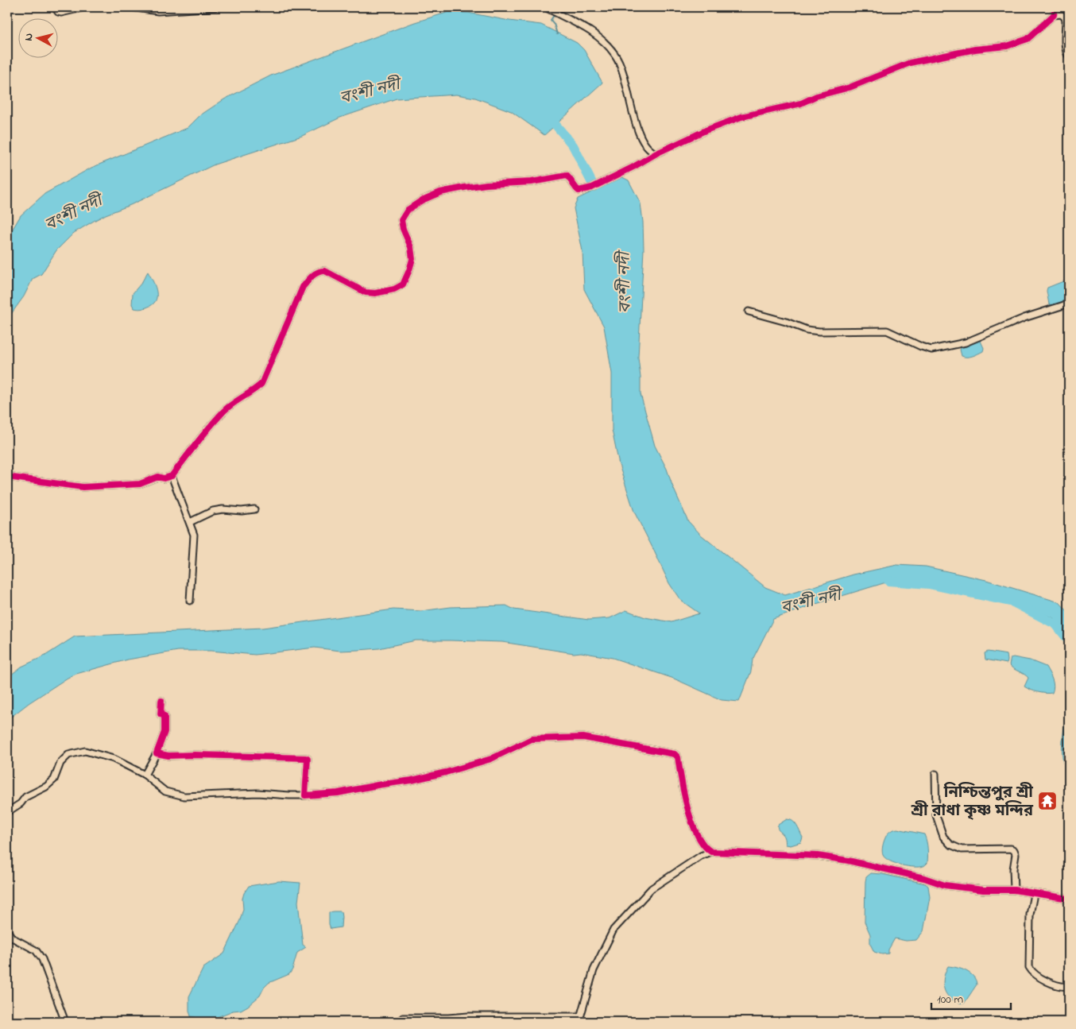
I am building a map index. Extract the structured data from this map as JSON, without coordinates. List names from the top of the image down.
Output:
{
  "water": ["বংশী নদী"],
  "places": {
    "temple": ["নিশ্চিন্তপুর শ্রী শ্রী রাধা কৃষ্ণ মন্দির"]
  },
  "scale_bar": "100 m",
  "north": "left"
}
